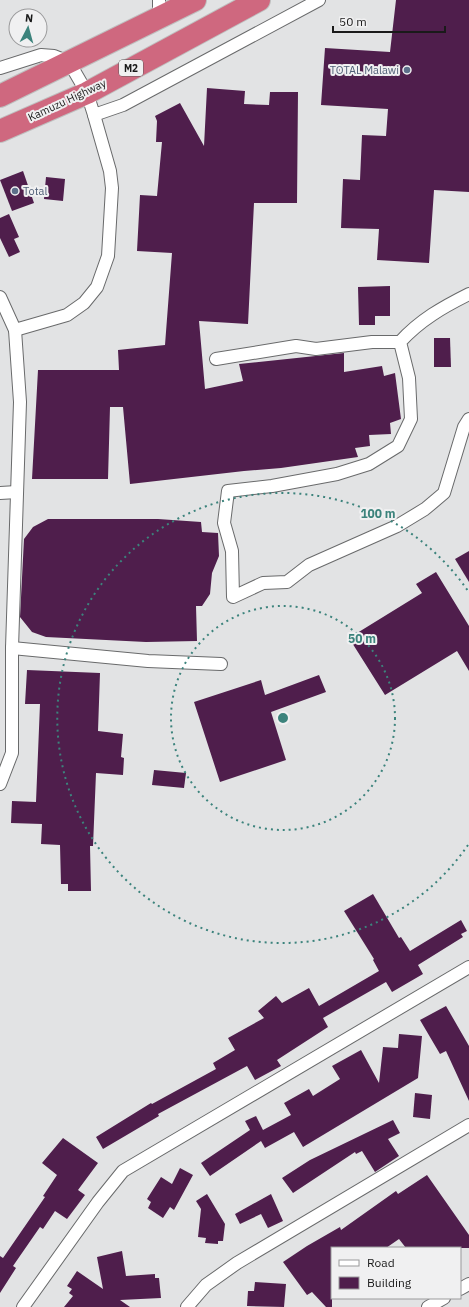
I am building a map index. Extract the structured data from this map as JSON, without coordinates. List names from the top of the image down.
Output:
{
  "streets": {
    "highway": ["M2", "Kamuzu Highway"]
  },
  "places": ["TOTAL Malawi", "Total"],
  "legend": ["Road", "Building"],
  "scale_bar": "50 m",
  "north": "top",
  "rings": ["100 m", "50 m"]
}
